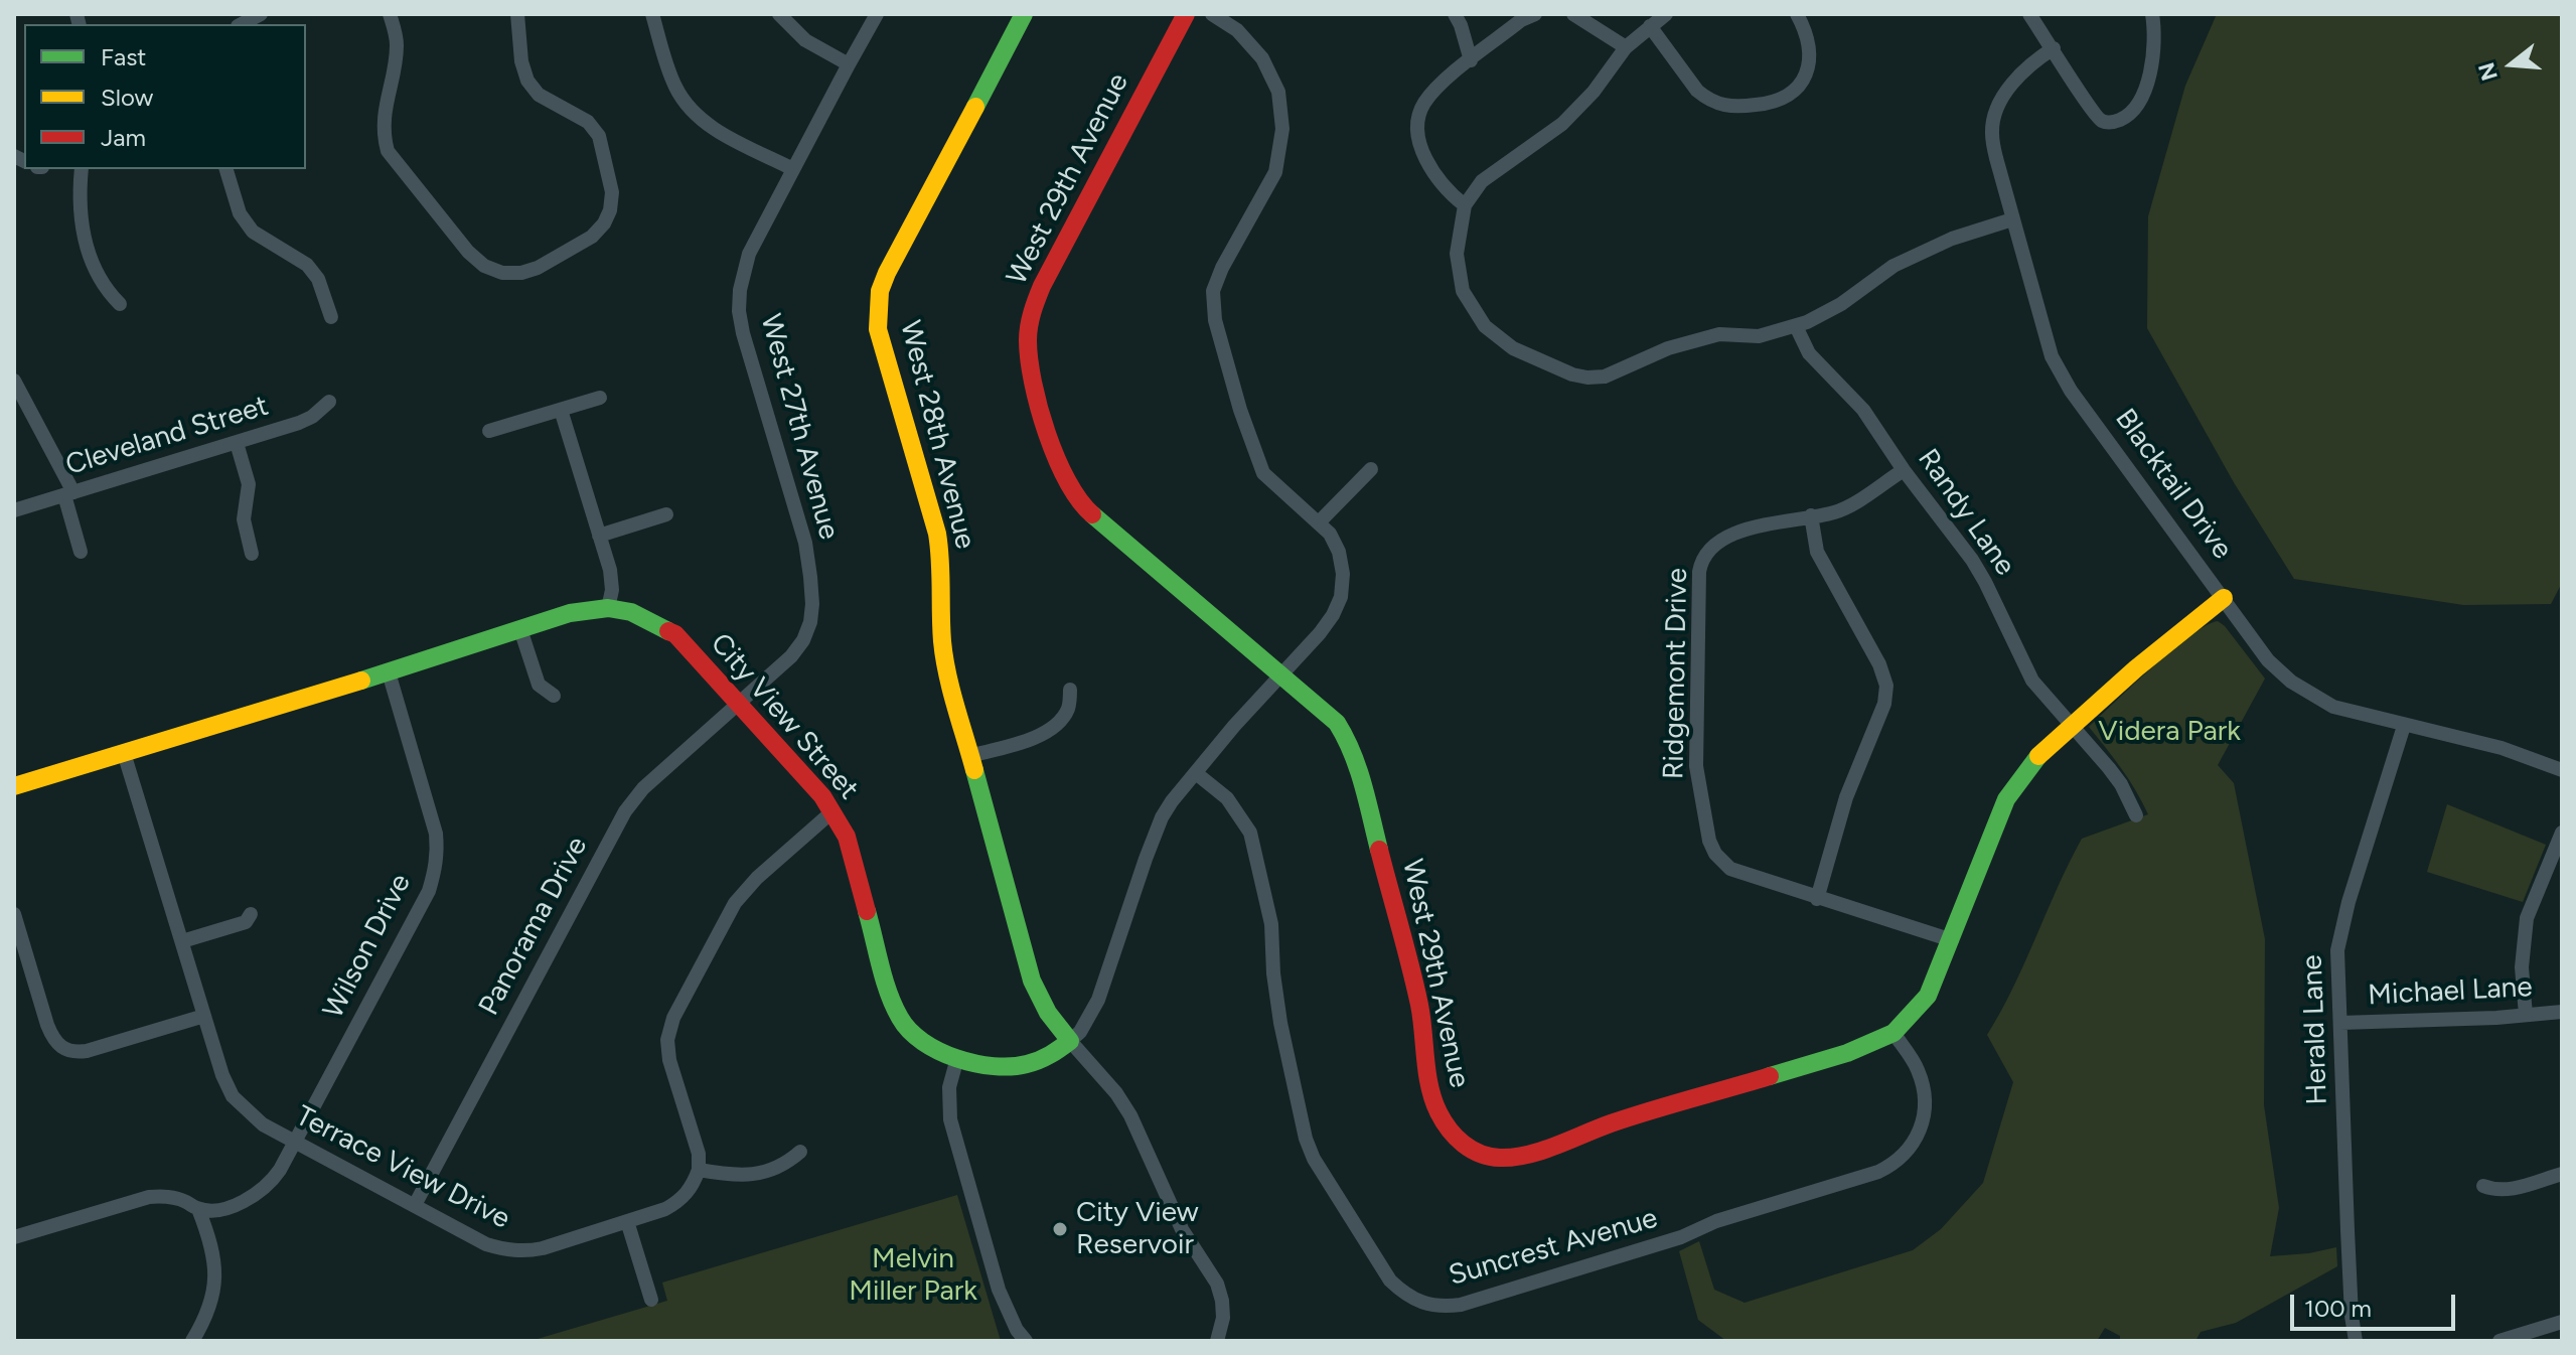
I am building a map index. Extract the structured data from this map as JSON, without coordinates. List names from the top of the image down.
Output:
{
  "streets": {
    "street": [
      "West 29th Avenue",
      "West 27th Avenue",
      "West 28th Avenue",
      "Cleveland Street",
      "Blacktail Drive",
      "Randy Lane",
      "Ridgemont Drive",
      "City View Street",
      "Panorama Drive",
      "Wilson Drive",
      "Michael Lane",
      "Herald Lane",
      "Terrace View Drive",
      "Suncrest Avenue"
    ]
  },
  "crossings": [
    ["West 29th Avenue", "Blacktail Drive"],
    ["West 29th Avenue", "Randy Lane"],
    ["West 29th Avenue", "Ridgemont Drive"],
    ["West 29th Avenue", "City View Street"],
    ["West 29th Avenue", "Suncrest Avenue"],
    ["West 27th Avenue", "City View Street"],
    ["West 27th Avenue", "Panorama Drive"],
    ["West 28th Avenue", "City View Street"],
    ["Blacktail Drive", "Herald Lane"],
    ["Randy Lane", "Ridgemont Drive"],
    ["City View Street", "Panorama Drive"],
    ["City View Street", "Wilson Drive"],
    ["City View Street", "Terrace View Drive"],
    ["City View Street", "Suncrest Avenue"],
    ["Panorama Drive", "Terrace View Drive"],
    ["Wilson Drive", "Terrace View Drive"],
    ["Michael Lane", "Herald Lane"]
  ],
  "parks": ["Videra Park", "Melvin Miller Park"],
  "places": ["City View Reservoir"],
  "legend": ["Fast", "Slow", "Jam"],
  "scale_bar": "100 m",
  "north": "left"
}
